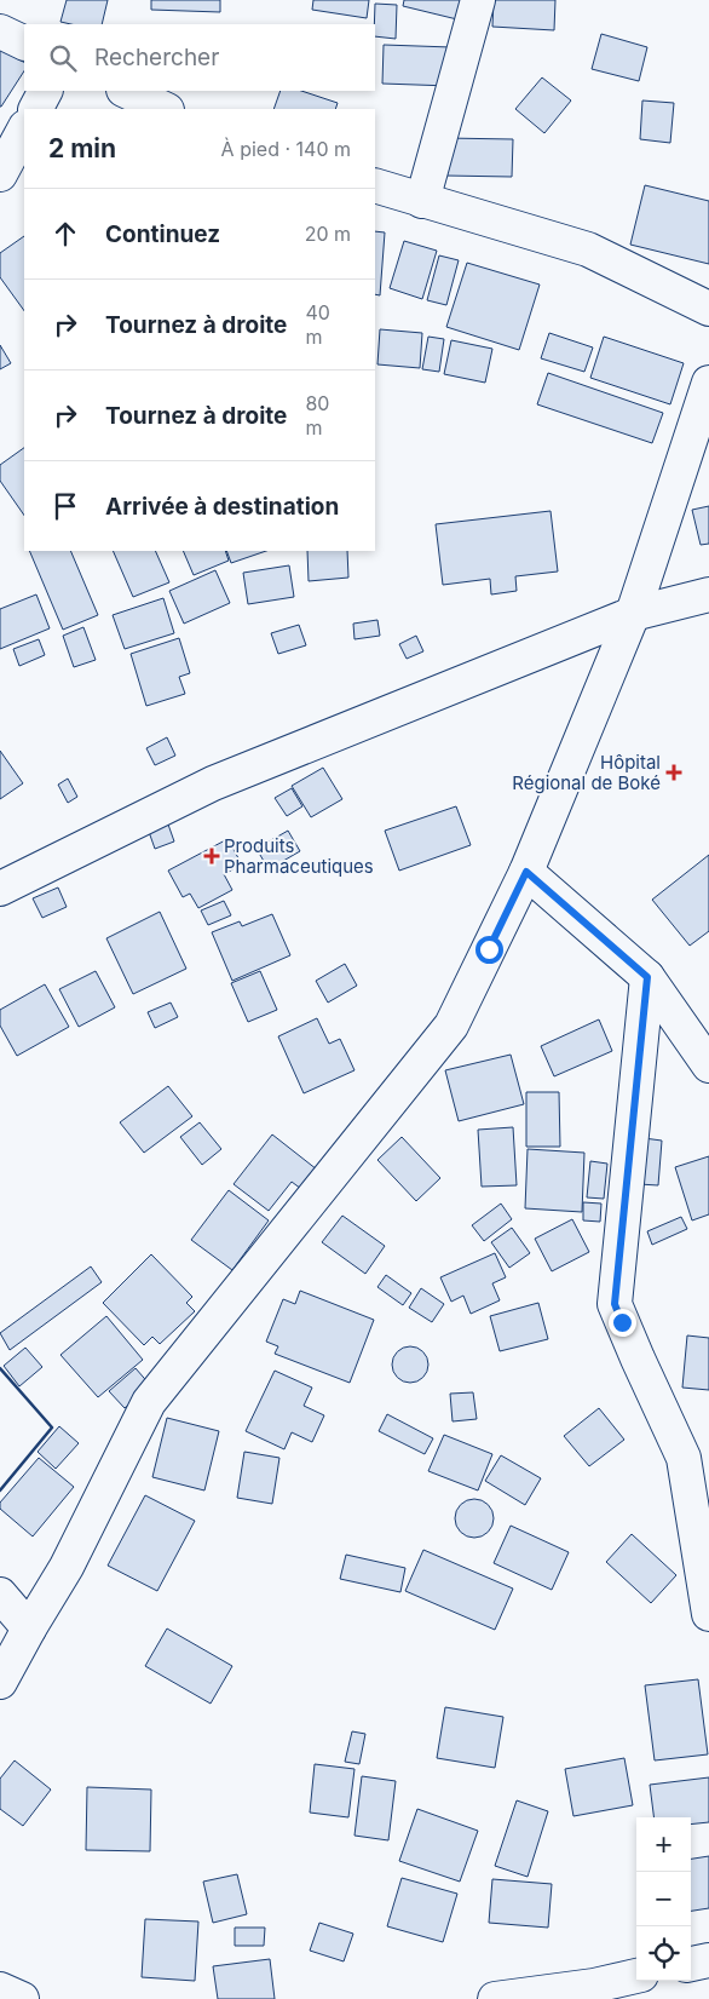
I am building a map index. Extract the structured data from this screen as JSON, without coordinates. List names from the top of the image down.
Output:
{
  "places": {
    "health": ["Hôpital Régional de Boké", "Produits Pharmaceutiques"]
  },
  "page": {
    "search": "Rechercher",
    "heading": ["2 min", "À pied · 140 m"],
    "list": [
      ["Continuez", "20 m"],
      ["Tournez à droite", "40 m"],
      ["Tournez à droite", "80 m"],
      "Arrivée à destination"
    ],
    "map_buttons": ["+", "−"]
  }
}
